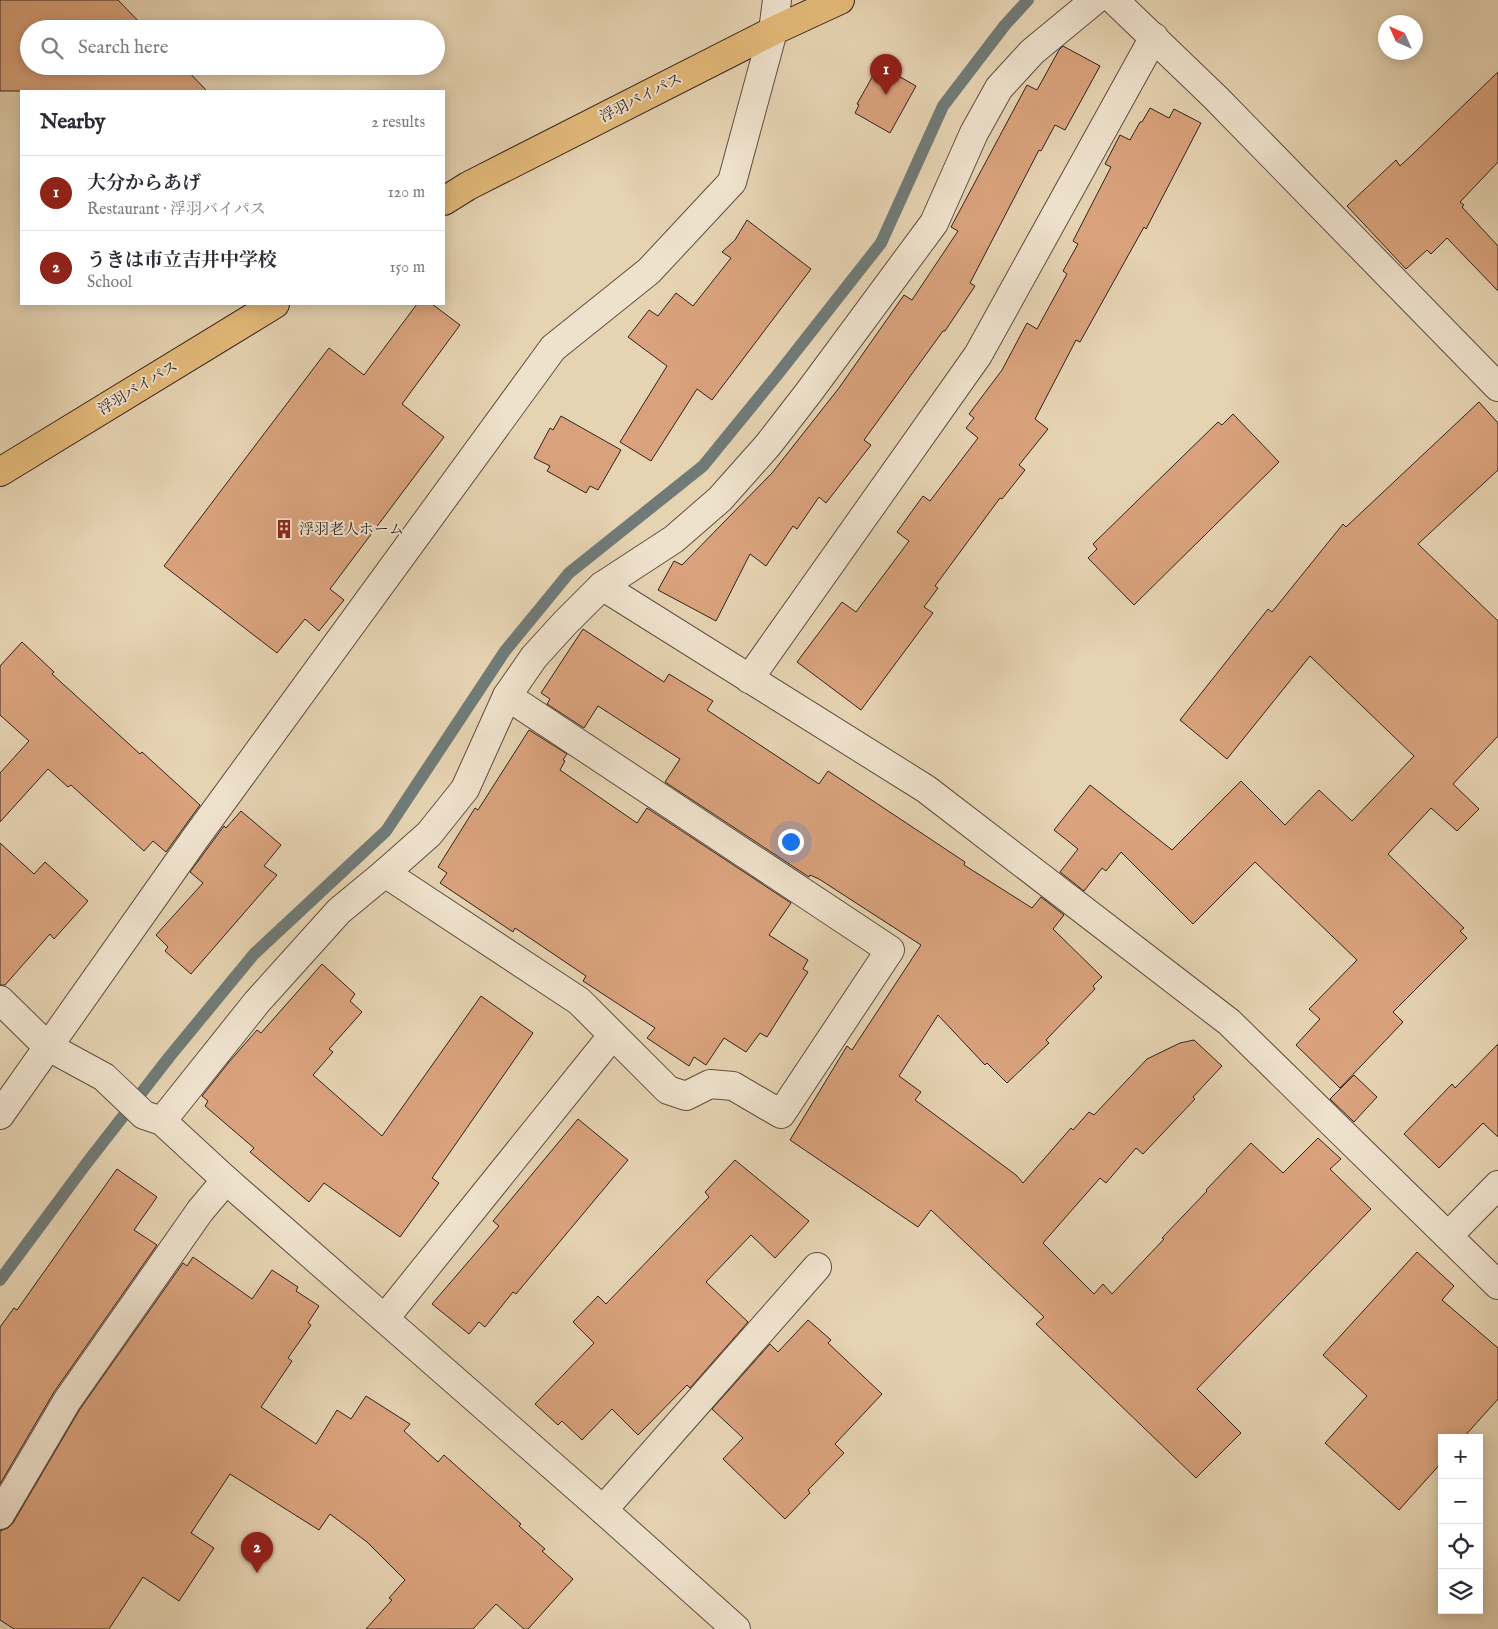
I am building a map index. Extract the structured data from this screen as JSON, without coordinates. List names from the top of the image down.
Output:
{
  "streets": {
    "highway": ["浮羽バイパス"]
  },
  "places": {
    "building": ["浮羽老人ホーム"]
  },
  "north": "top left",
  "page": {
    "search": "Search here",
    "pins": ["1", "2"],
    "heading": ["Nearby", "2 results"],
    "list": [
      {
        "mark": "1",
        "name": "大分からあげ",
        "note": "Restaurant · 浮羽バイパス",
        "value": "120 m"
      },
      {
        "mark": "2",
        "name": "うきは市立吉井中学校",
        "note": "School",
        "value": "150 m"
      }
    ],
    "map_buttons": ["+", "−"]
  }
}
